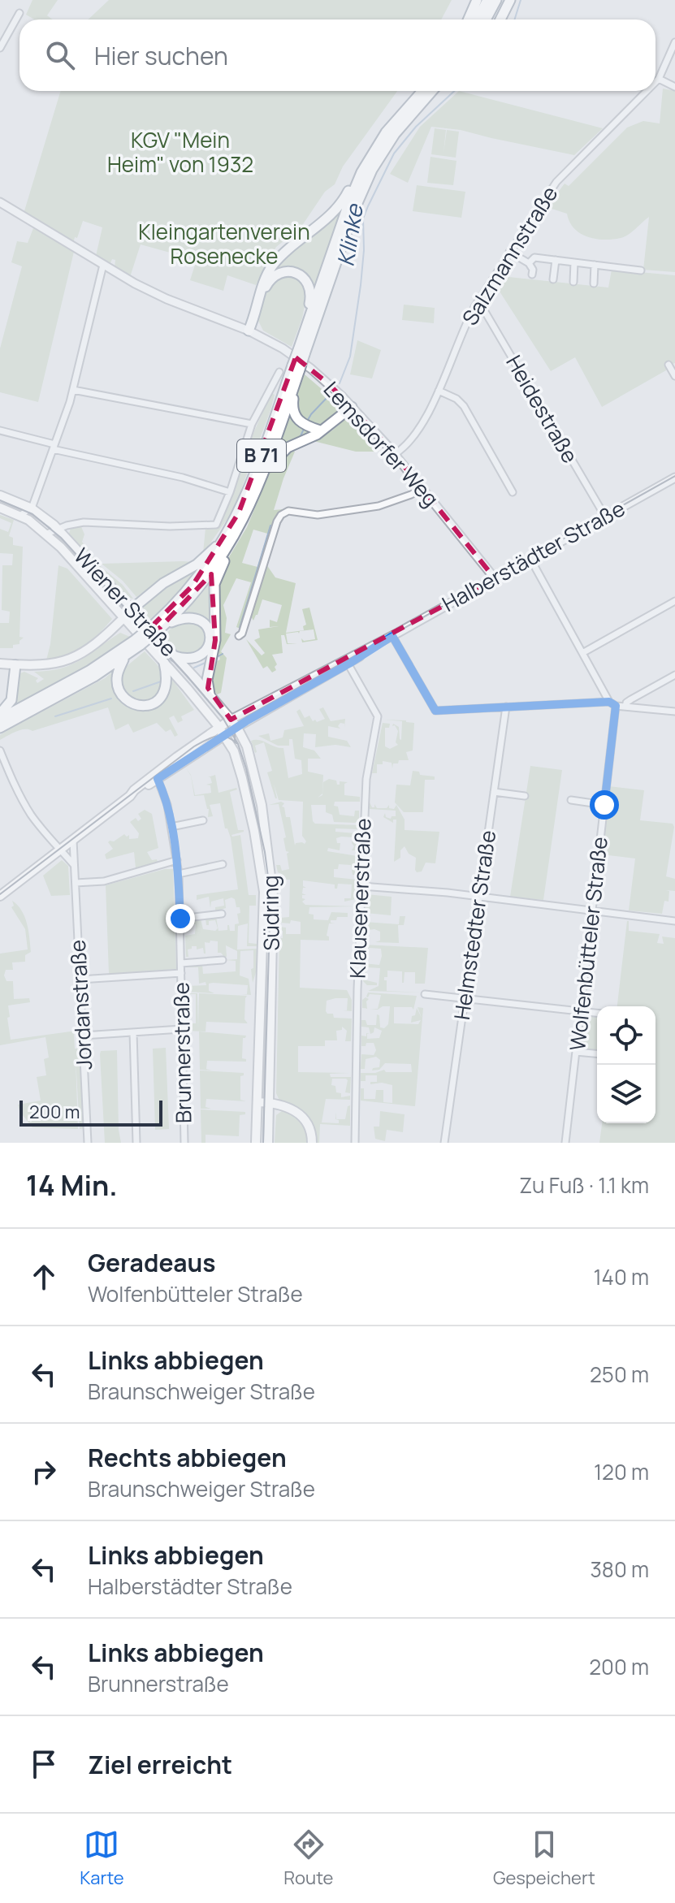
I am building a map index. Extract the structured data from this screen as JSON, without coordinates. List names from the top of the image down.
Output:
{
  "streets": {
    "highway": ["B 71"],
    "main road": ["Halberstädter Straße", "Wiener Straße", "Südring"],
    "street": [
      "Salzmannstraße",
      "Heidestraße",
      "Lemsdorfer Weg",
      "Klausenerstraße",
      "Helmstedter Straße",
      "Wolfenbütteler Straße",
      "Jordanstraße",
      "Brunnerstraße"
    ]
  },
  "crossings": [
    ["Salzmannstraße", "Heidestraße"],
    ["Salzmannstraße", "Lemsdorfer Weg"],
    ["Heidestraße", "Halberstädter Straße"],
    ["Lemsdorfer Weg", "Halberstädter Straße"],
    ["Halberstädter Straße", "Wiener Straße"],
    ["Halberstädter Straße", "Klausenerstraße"],
    ["Halberstädter Straße", "Südring"],
    ["Halberstädter Straße", "Jordanstraße"],
    ["Halberstädter Straße", "Brunnerstraße"],
    ["Wiener Straße", "Südring"]
  ],
  "water": ["Klinke"],
  "parks": ["KGV \"Mein Heim\" von 1932", "Kleingartenverein Rosenecke"],
  "scale_bar": "200 m",
  "page": {
    "search": "Hier suchen",
    "scale": "200 m",
    "heading": ["14 Min.", "Zu Fuß · 1.1 km"],
    "list": [
      ["Geradeaus", "Wolfenbütteler Straße", "140 m"],
      ["Links abbiegen", "Braunschweiger Straße", "250 m"],
      ["Rechts abbiegen", "Braunschweiger Straße", "120 m"],
      ["Links abbiegen", "Halberstädter Straße", "380 m"],
      ["Links abbiegen", "Brunnerstraße", "200 m"],
      "Ziel erreicht"
    ],
    "nav": ["Karte", "Route", "Gespeichert"]
  }
}
